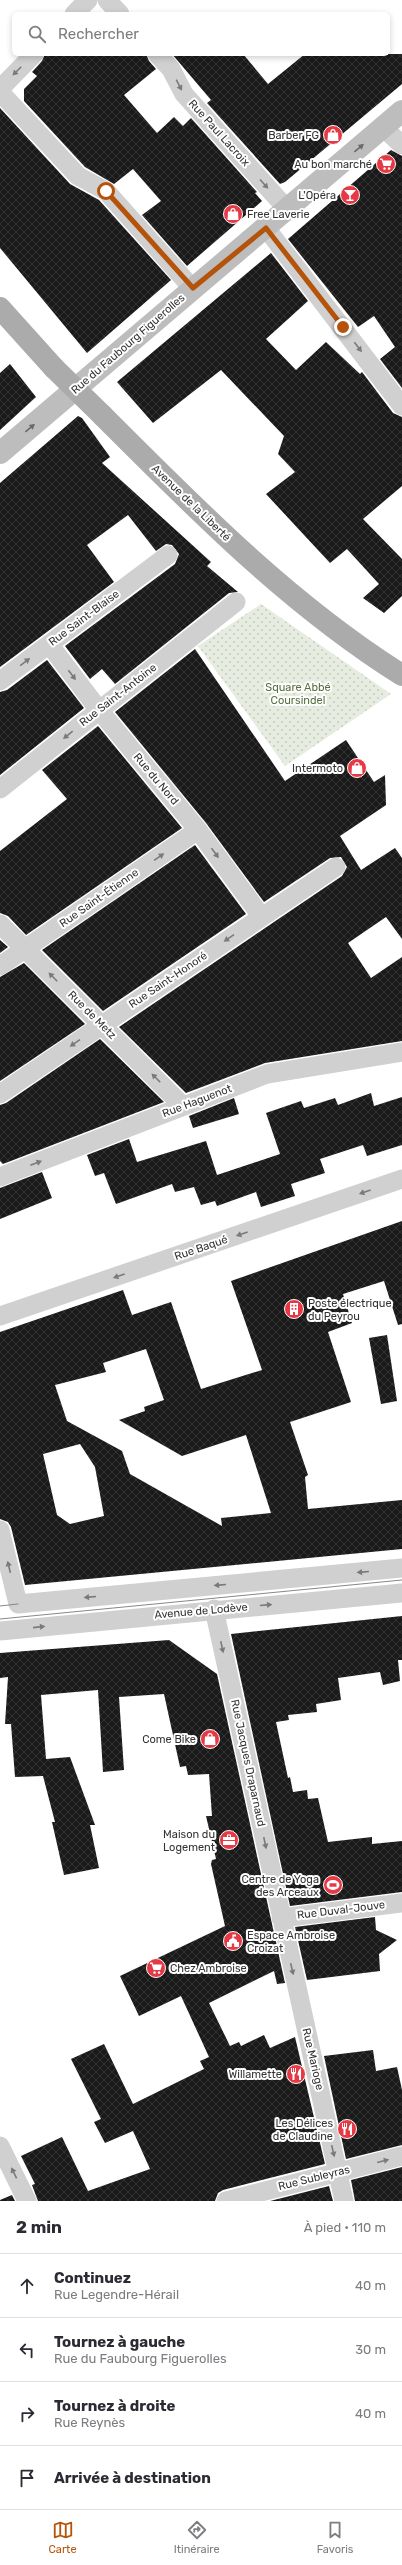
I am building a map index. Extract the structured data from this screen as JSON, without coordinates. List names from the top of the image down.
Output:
{
  "streets": {
    "main road": ["Avenue de la Liberté"],
    "street": [
      "Rue Paul Lacroix",
      "Rue du Faubourg Figuerolles",
      "Rue Saint-Blaise",
      "Rue Saint-Antoine",
      "Rue du Nord",
      "Rue Saint-Étienne",
      "Rue Saint-Honoré",
      "Rue de Metz",
      "Rue Haguenot",
      "Rue Baqué",
      "Avenue de Lodève",
      "Rue Jacques Draparnaud",
      "Rue Duval-Jouve",
      "Rue Marioge",
      "Rue Subleyras"
    ]
  },
  "crossings": [
    ["Rue Paul Lacroix", "Rue du Faubourg Figuerolles"],
    ["Rue Saint-Blaise", "Rue du Nord"],
    ["Rue Saint-Antoine", "Rue du Nord"],
    ["Rue du Nord", "Rue Saint-Étienne"],
    ["Rue du Nord", "Rue Saint-Honoré"],
    ["Rue Saint-Étienne", "Rue de Metz"],
    ["Rue Saint-Honoré", "Rue de Metz"],
    ["Rue de Metz", "Rue Haguenot"],
    ["Avenue de Lodève", "Rue Jacques Draparnaud"],
    ["Rue Jacques Draparnaud", "Rue Duval-Jouve"],
    ["Rue Jacques Draparnaud", "Rue Marioge"],
    ["Rue Duval-Jouve", "Rue Marioge"],
    ["Rue Marioge", "Rue Subleyras"]
  ],
  "one_way": [
    "Rue du Faubourg Figuerolles",
    "Rue Saint-Antoine",
    "Rue du Nord",
    "Rue Saint-Étienne",
    "Rue Saint-Honoré",
    "Rue de Metz",
    "Rue Haguenot",
    "Rue Baqué",
    "Avenue de Lodève",
    "Rue Jacques Draparnaud",
    "Rue Marioge",
    "Rue Subleyras"
  ],
  "parks": ["Square Abbé Coursindel"],
  "places": {
    "shop": [
      "Barber FG",
      "Free Laverie",
      "Intermoto",
      "Come Bike"
    ],
    "supermarket": ["Au bon marché", "Chez Ambroise"],
    "bar": ["L'Opéra"],
    "building": ["Poste électrique du Peyrou"],
    "office": ["Maison du Logement"],
    "sports": ["Centre de Yoga des Arceaux"],
    "public building": ["Espace Ambroise Croizat"],
    "restaurant": ["Willamette", "Les Délices de Claudine"]
  },
  "page": {
    "search": "Rechercher",
    "heading": ["2 min", "À pied · 110 m"],
    "list": [
      ["Continuez", "Rue Legendre-Hérail", "40 m"],
      ["Tournez à gauche", "Rue du Faubourg Figuerolles", "30 m"],
      ["Tournez à droite", "Rue Reynès", "40 m"],
      "Arrivée à destination"
    ],
    "nav": ["Carte", "Itinéraire", "Favoris"]
  }
}
